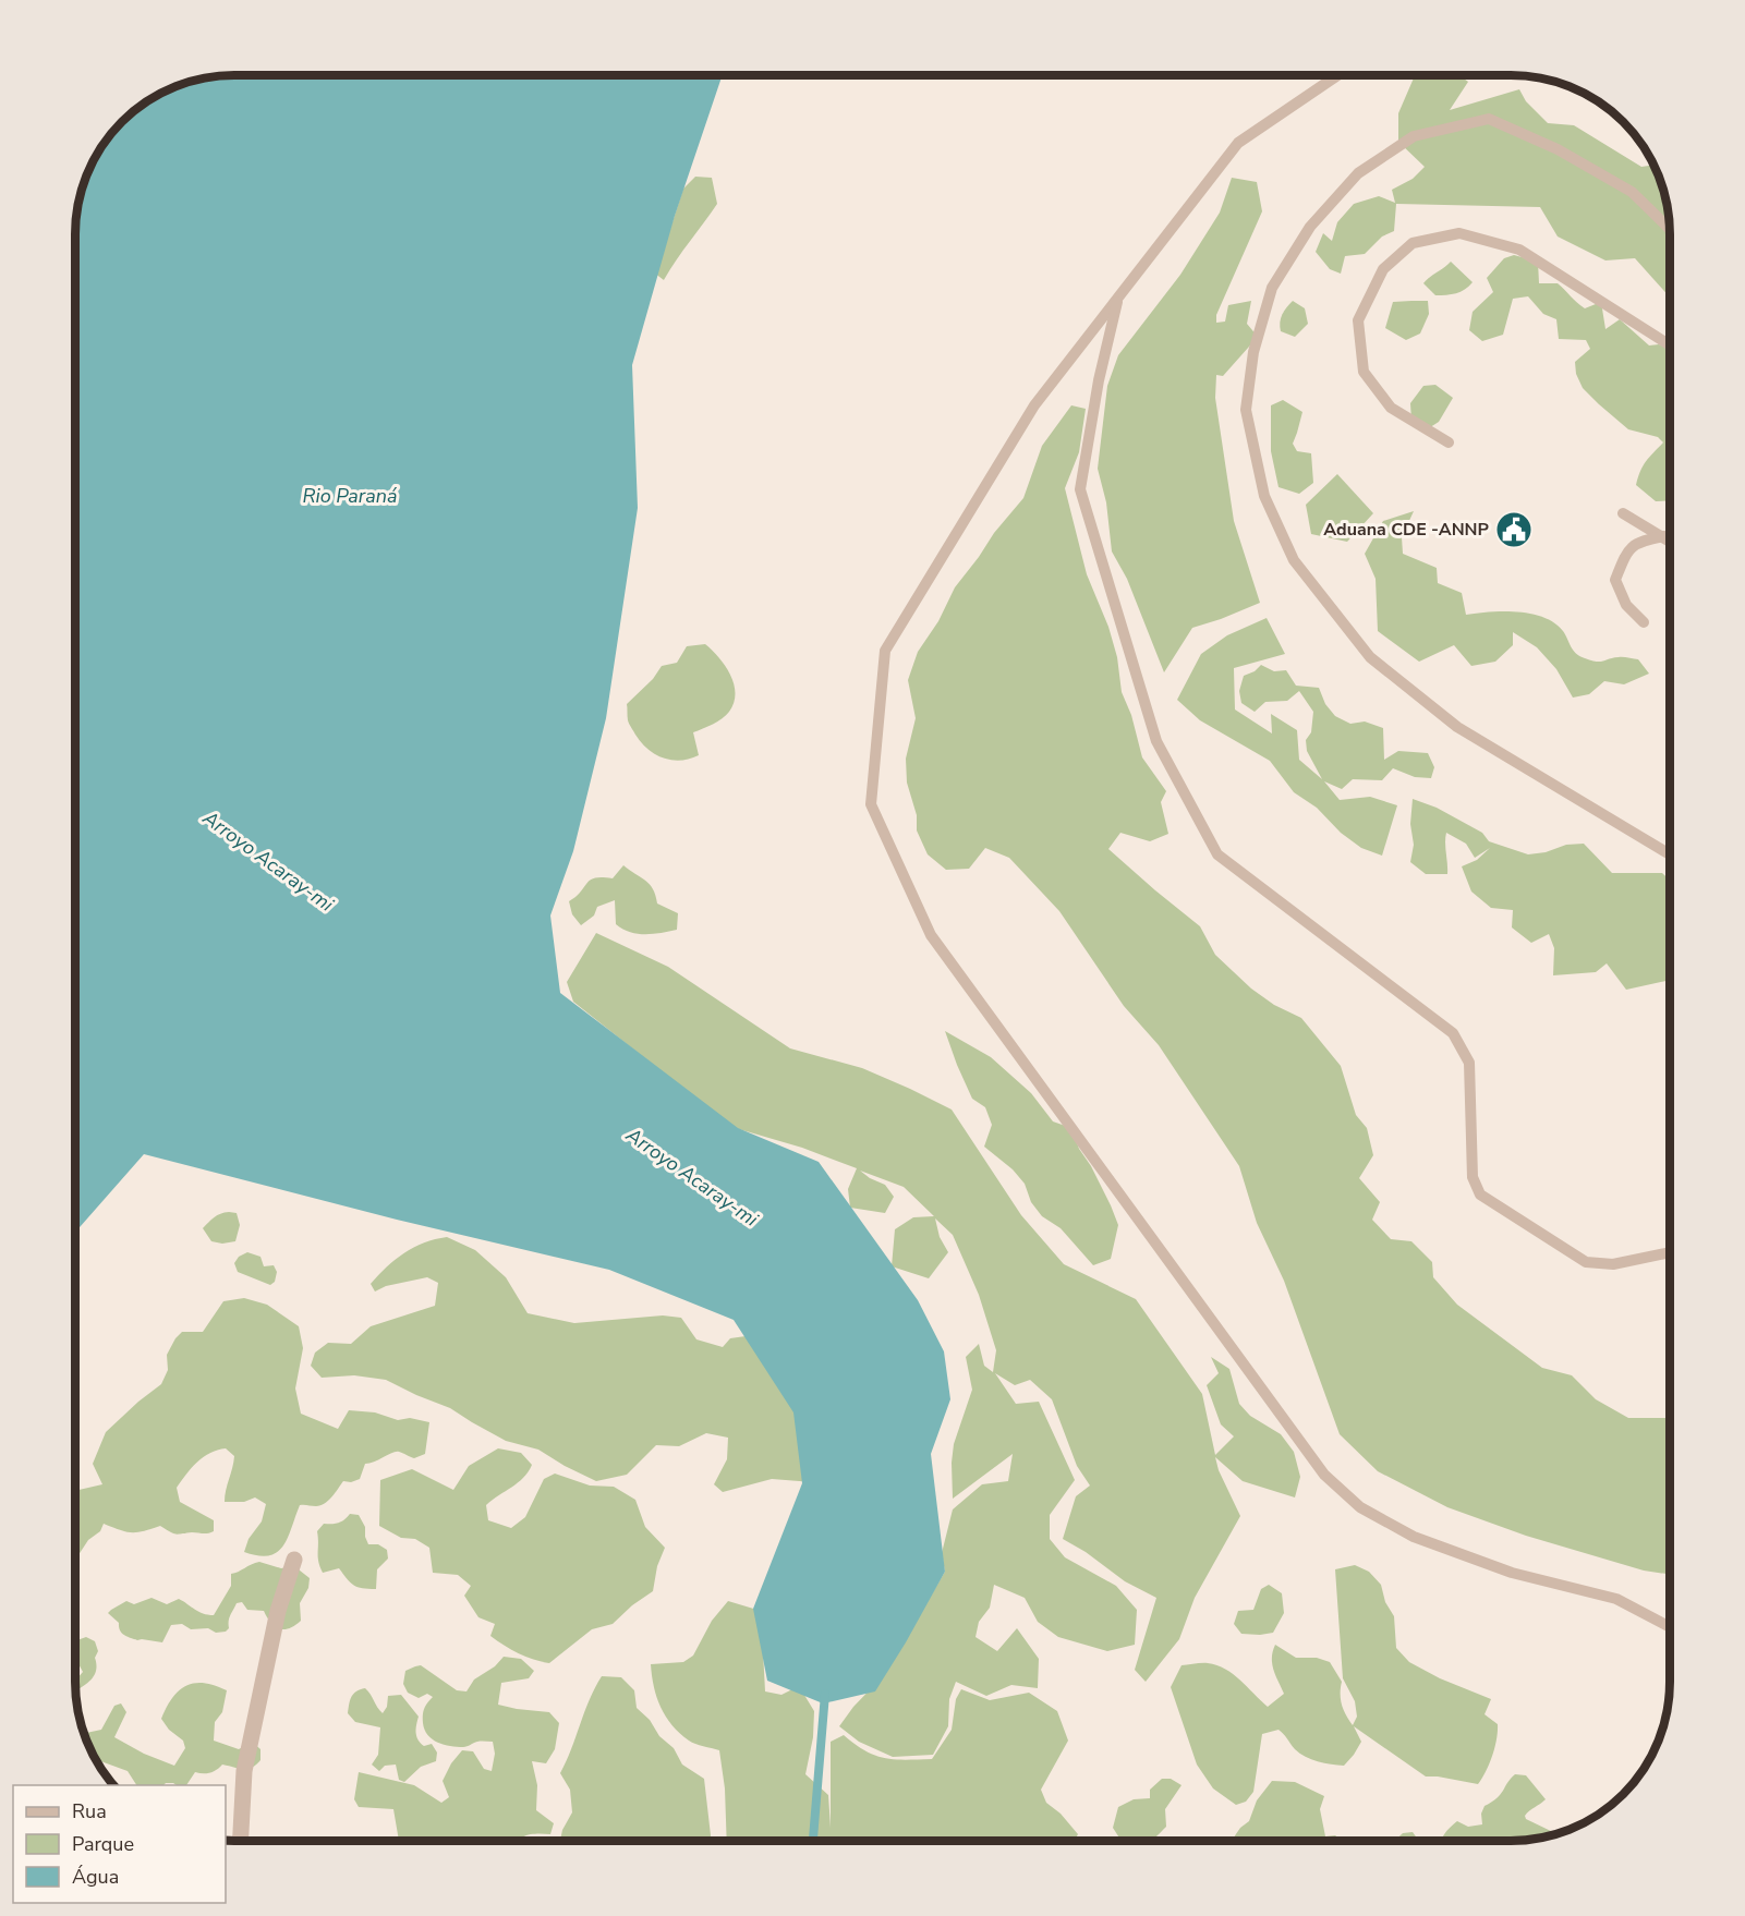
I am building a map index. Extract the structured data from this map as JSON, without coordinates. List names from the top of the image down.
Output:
{
  "water": ["Rio Paraná", "Arroyo Acaray-mi"],
  "places": {
    "public building": ["Aduana CDE -ANNP"]
  },
  "legend": ["Rua", "Parque", "Água"]
}
